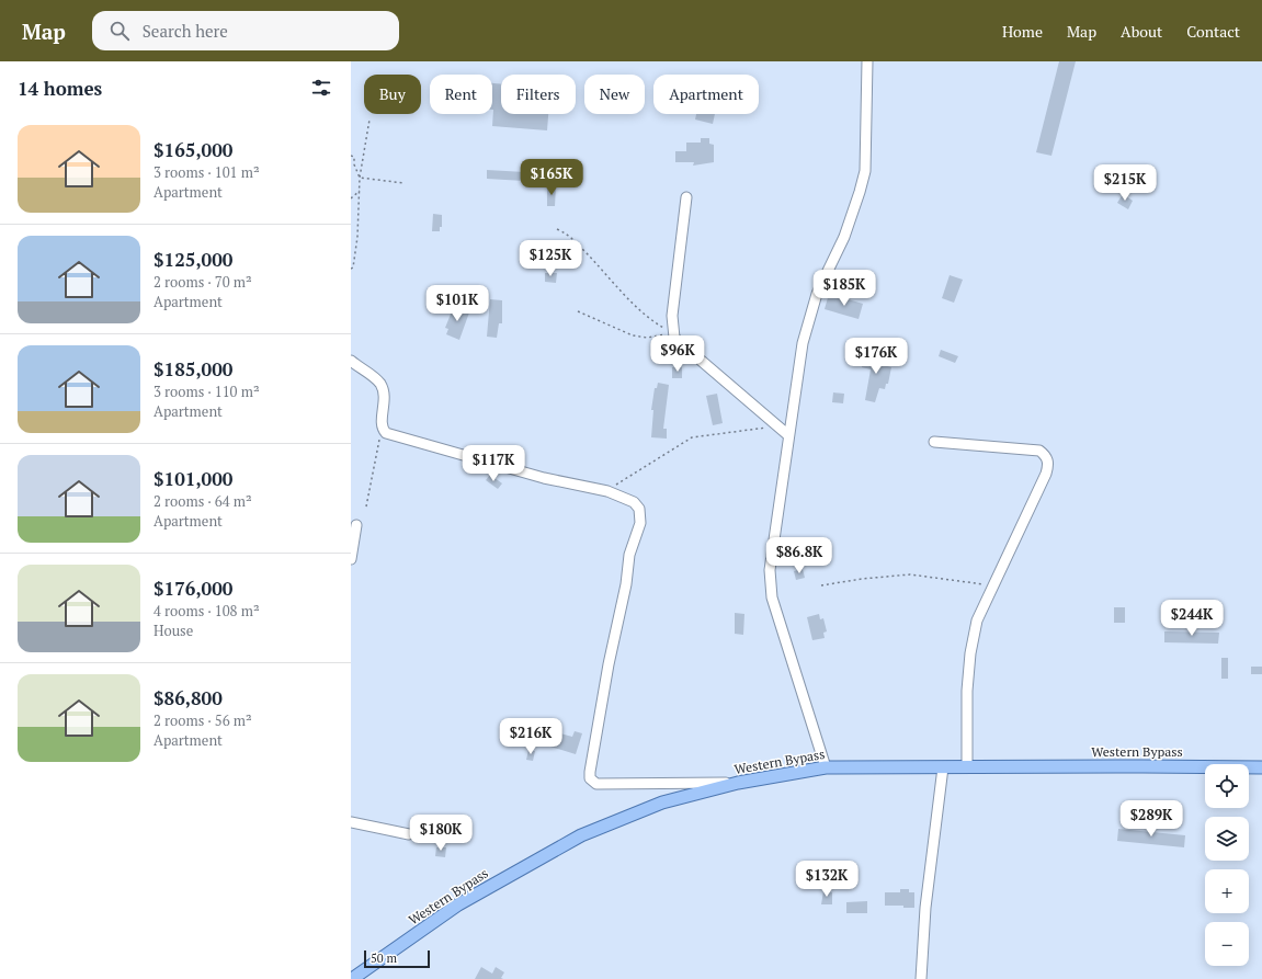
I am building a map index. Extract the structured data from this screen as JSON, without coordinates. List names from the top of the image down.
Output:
{
  "streets": {
    "main road": ["Western Bypass"]
  },
  "scale_bar": "50 m",
  "page": {
    "header": "Map",
    "search": "Search here",
    "nav": [
      "Home",
      "Map",
      "About",
      "Contact"
    ],
    "heading": "14 homes",
    "chip": [
      "Buy",
      "Rent",
      "Filters",
      "New",
      "Apartment"
    ],
    "list": [
      {
        "name": "$165,000",
        "note": "3 rooms · 101 m² · Apartment"
      },
      {
        "name": "$125,000",
        "note": "2 rooms · 70 m² · Apartment"
      },
      {
        "name": "$185,000",
        "note": "3 rooms · 110 m² · Apartment"
      },
      {
        "name": "$101,000",
        "note": "2 rooms · 64 m² · Apartment"
      },
      {
        "name": "$176,000",
        "note": "4 rooms · 108 m² · House"
      },
      {
        "name": "$86,800",
        "note": "2 rooms · 56 m² · Apartment"
      }
    ],
    "price": [
      "$165K",
      "$215K",
      "$125K",
      "$185K",
      "$101K",
      "$96K",
      "$176K",
      "$117K",
      "$86.8K",
      "$244K",
      "$216K",
      "$289K",
      "$180K",
      "$132K"
    ],
    "map_buttons": ["+", "−"],
    "scale": "50 m"
  }
}
